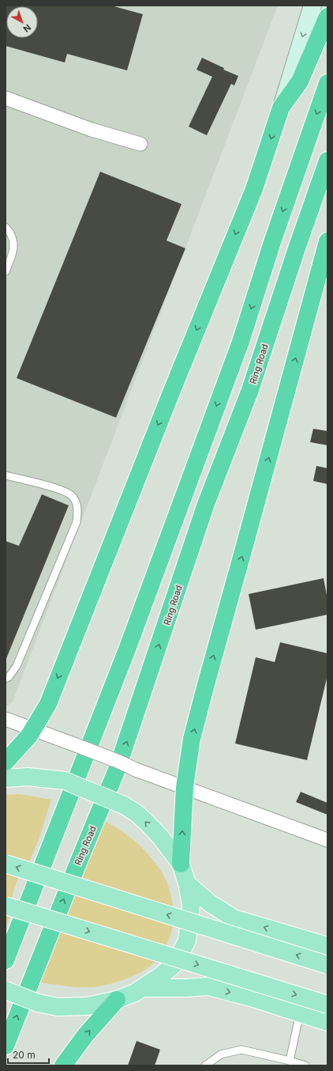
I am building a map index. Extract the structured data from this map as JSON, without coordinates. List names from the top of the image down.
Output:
{
  "streets": {
    "highway": ["Ring Road"]
  },
  "scale_bar": "20 m",
  "north": "bottom right"
}
